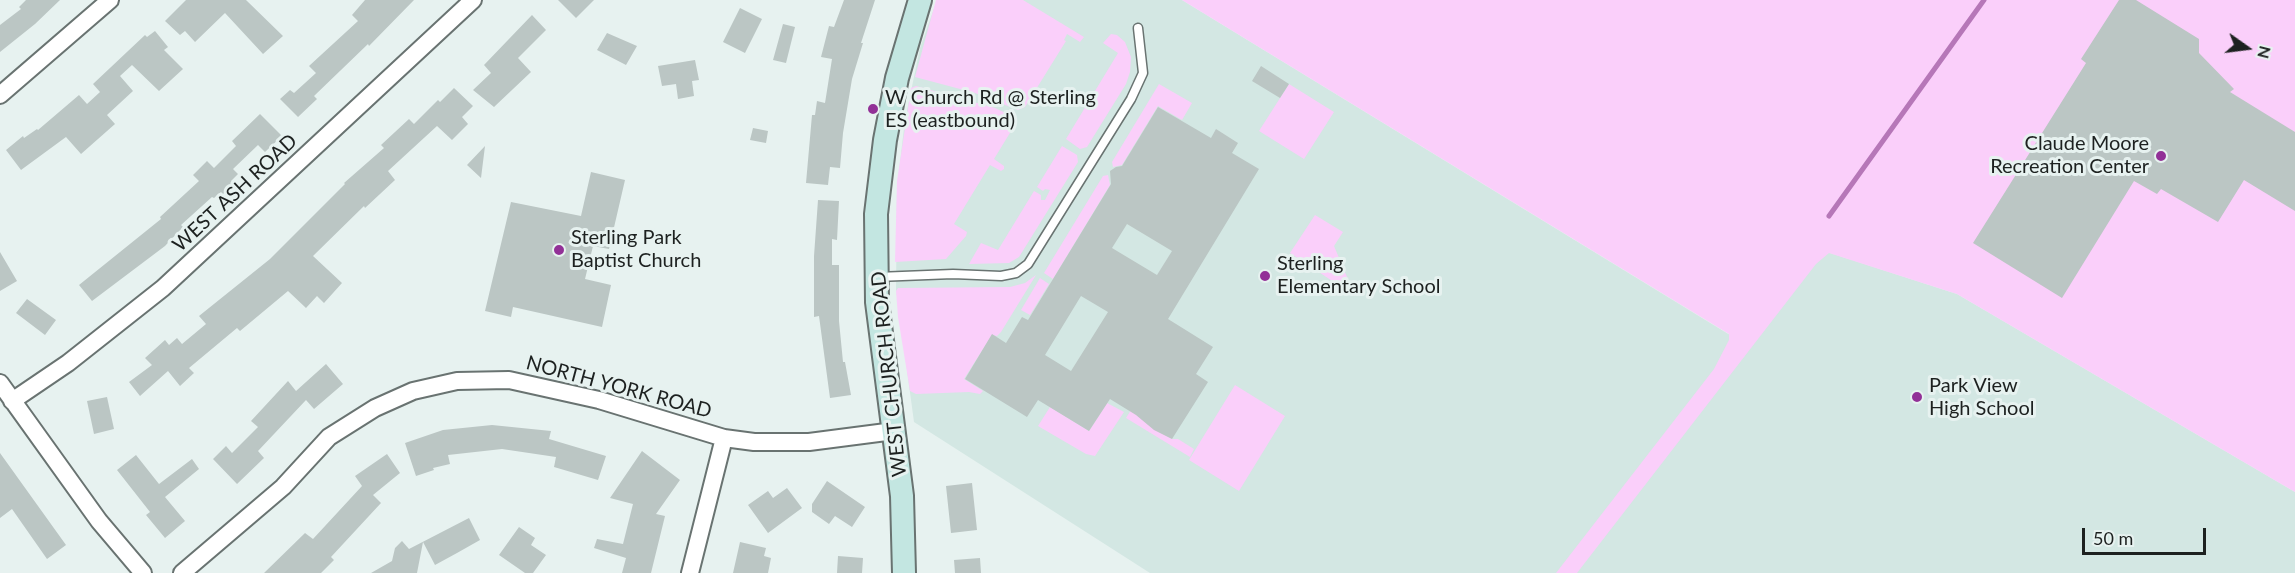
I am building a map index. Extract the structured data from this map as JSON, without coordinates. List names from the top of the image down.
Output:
{
  "streets": {
    "main road": ["WEST CHURCH ROAD"],
    "street": ["WEST ASH ROAD", "NORTH YORK ROAD"]
  },
  "crossings": [
    ["WEST CHURCH ROAD", "NORTH YORK ROAD"]
  ],
  "places": [
    "W Church Rd @ Sterling ES (eastbound)",
    "Claude Moore Recreation Center",
    "Sterling Park Baptist Church",
    "Sterling Elementary School",
    "Park View High School"
  ],
  "scale_bar": "50 m",
  "north": "right"
}
